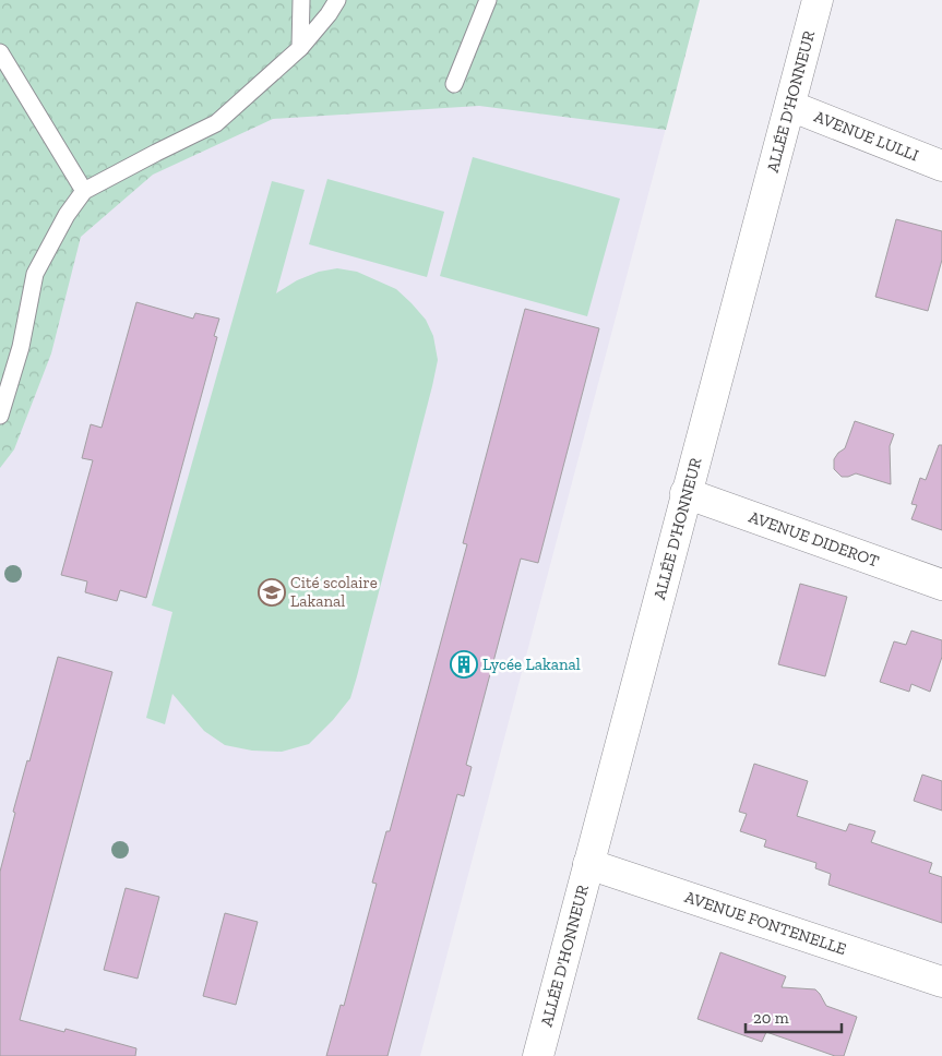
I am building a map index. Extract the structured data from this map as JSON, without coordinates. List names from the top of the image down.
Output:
{
  "streets": {
    "main road": [
      "ALLÉE D'HONNEUR",
      "AVENUE LULLI",
      "AVENUE DIDEROT",
      "AVENUE FONTENELLE"
    ]
  },
  "crossings": [
    ["ALLÉE D'HONNEUR", "AVENUE LULLI"],
    ["ALLÉE D'HONNEUR", "AVENUE DIDEROT"],
    ["ALLÉE D'HONNEUR", "AVENUE FONTENELLE"]
  ],
  "places": {
    "school or university": ["Cité scolaire Lakanal"],
    "building": ["Lycée Lakanal"]
  },
  "scale_bar": "20 m"
}
